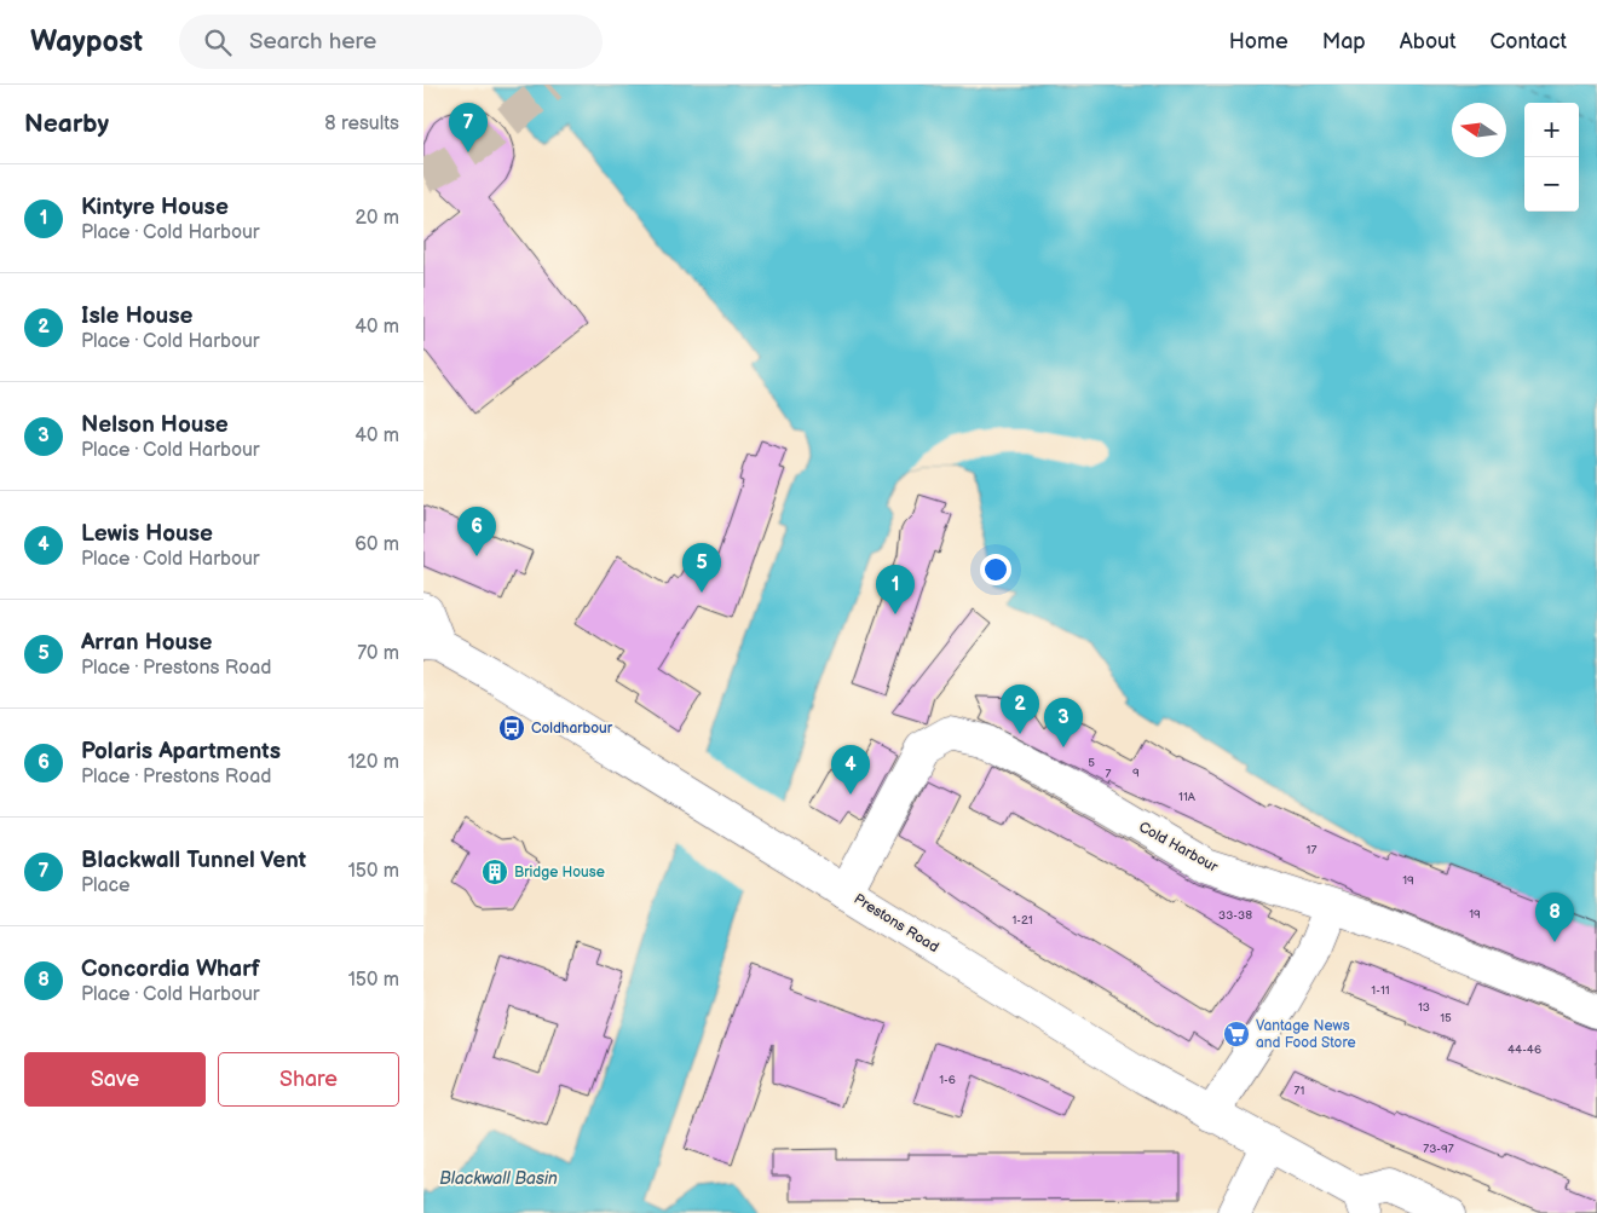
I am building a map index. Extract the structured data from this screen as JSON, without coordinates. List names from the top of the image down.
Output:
{
  "streets": {
    "main road": ["Cold Harbour", "Prestons Road"]
  },
  "crossings": [
    ["Cold Harbour", "Prestons Road"]
  ],
  "water": ["Blackwall Basin"],
  "places": {
    "bus stop": ["Coldharbour"],
    "building": ["Bridge House"],
    "supermarket": ["Vantage News and Food Store"]
  },
  "house_numbers": [
    "5",
    "9",
    "7",
    "11A",
    "17",
    "19",
    "19",
    "33-38",
    "1-21",
    "1-11",
    "13",
    "15",
    "44-46",
    "1-6",
    "71",
    "73-97"
  ],
  "north": "left",
  "page": {
    "header": "Waypost",
    "search": "Search here",
    "nav": [
      "Home",
      "Map",
      "About",
      "Contact"
    ],
    "heading": ["Nearby", "8 results"],
    "map_buttons": ["+", "−"],
    "pins": [
      "7",
      "6",
      "5",
      "1",
      "2",
      "3",
      "4",
      "8"
    ],
    "list": [
      {
        "mark": "1",
        "name": "Kintyre House",
        "note": "Place · Cold Harbour",
        "value": "20 m"
      },
      {
        "mark": "2",
        "name": "Isle House",
        "note": "Place · Cold Harbour",
        "value": "40 m"
      },
      {
        "mark": "3",
        "name": "Nelson House",
        "note": "Place · Cold Harbour",
        "value": "40 m"
      },
      {
        "mark": "4",
        "name": "Lewis House",
        "note": "Place · Cold Harbour",
        "value": "60 m"
      },
      {
        "mark": "5",
        "name": "Arran House",
        "note": "Place · Prestons Road",
        "value": "70 m"
      },
      {
        "mark": "6",
        "name": "Polaris Apartments",
        "note": "Place · Prestons Road",
        "value": "120 m"
      },
      {
        "mark": "7",
        "name": "Blackwall Tunnel Vent",
        "note": "Place",
        "value": "150 m"
      },
      {
        "mark": "8",
        "name": "Concordia Wharf",
        "note": "Place · Cold Harbour",
        "value": "150 m"
      }
    ],
    "buttons": ["Save", "Share"]
  }
}
